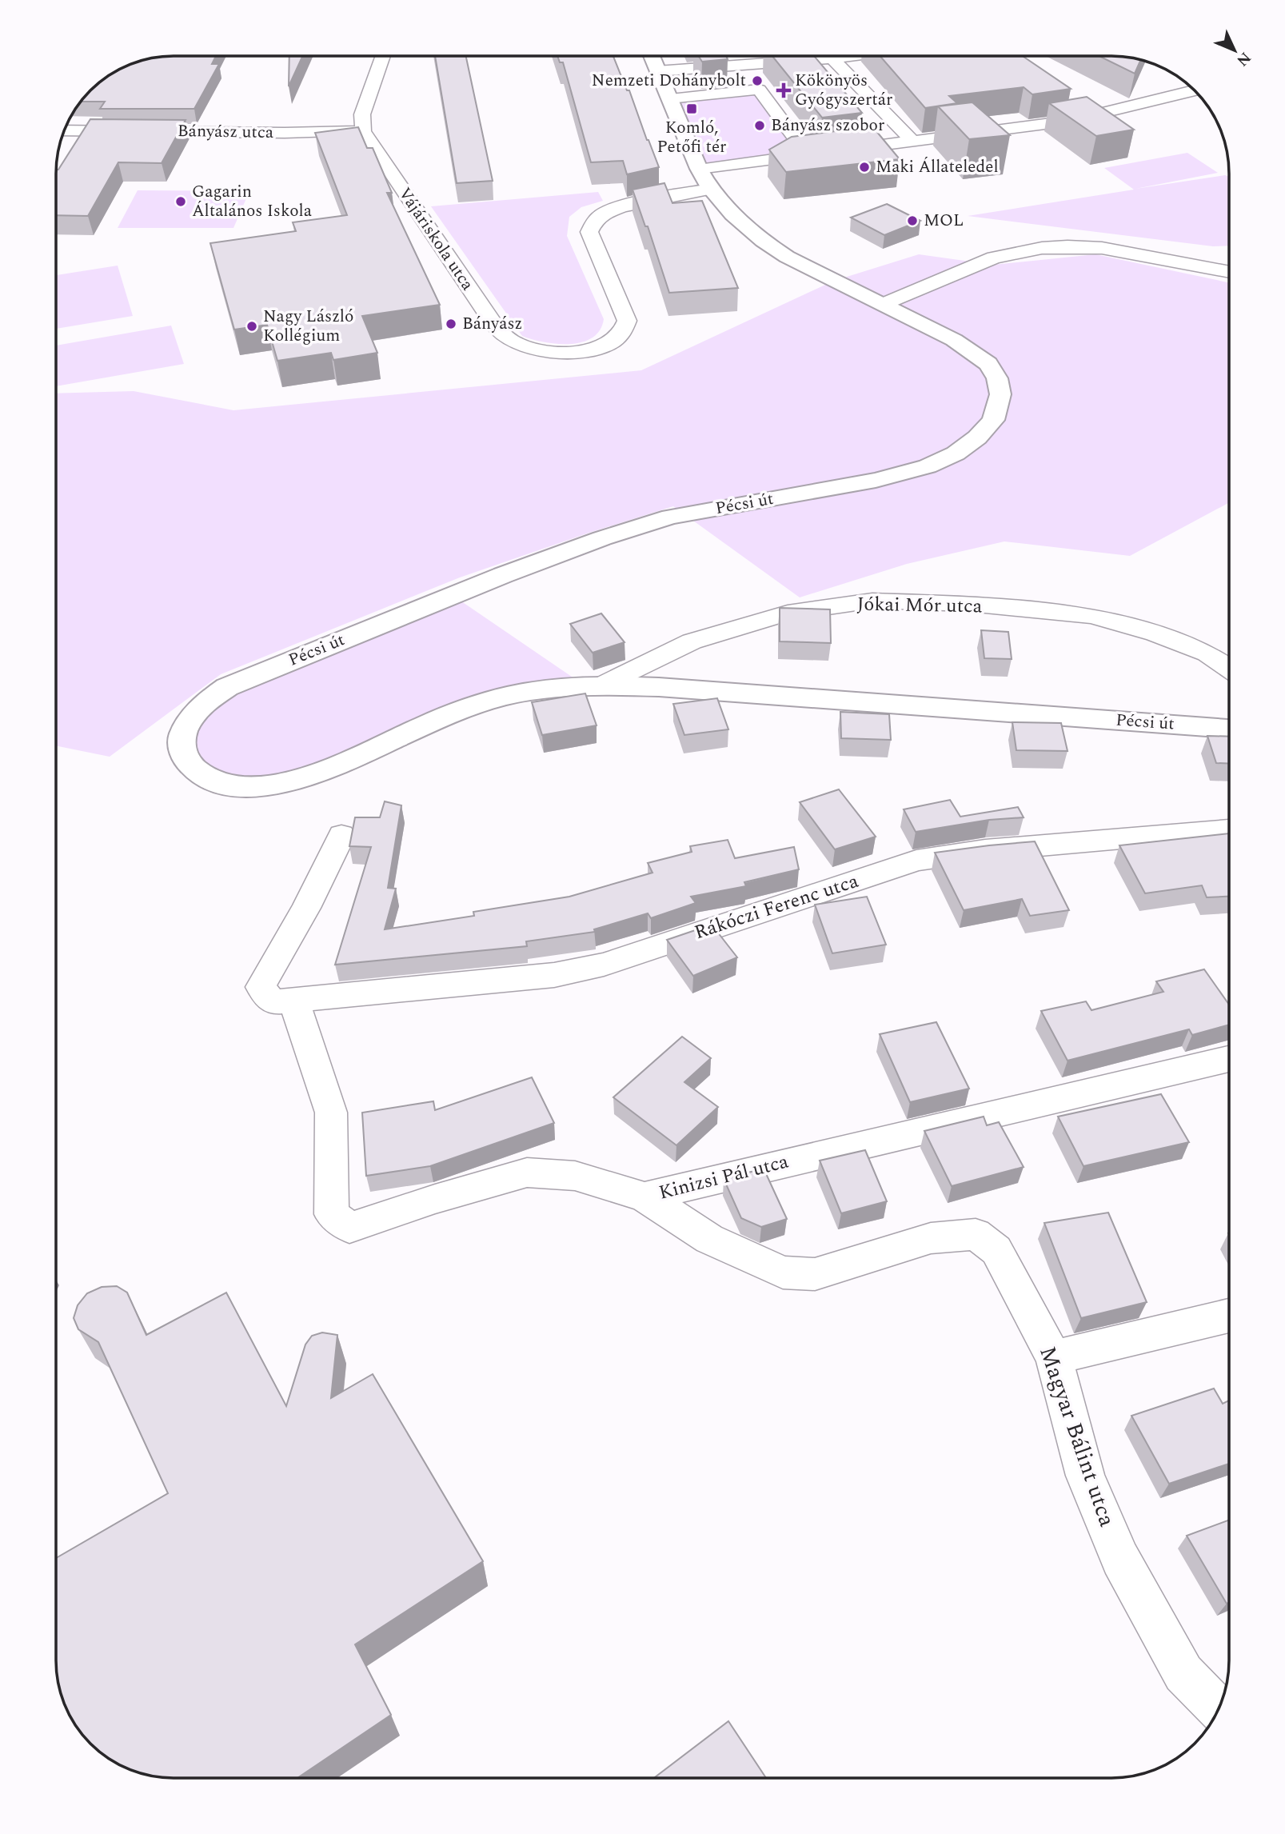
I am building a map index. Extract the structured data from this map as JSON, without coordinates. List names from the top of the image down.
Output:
{
  "streets": {
    "main road": ["Pécsi út"],
    "street": [
      "Bányász utca",
      "Vájáriskola utca",
      "Jókai Mór utca",
      "Rákóczi Ferenc utca",
      "Kinizsi Pál utca",
      "Magyar Bálint utca"
    ]
  },
  "crossings": [
    ["Bányász utca", "Vájáriskola utca"],
    ["Vájáriskola utca", "Pécsi út"],
    ["Pécsi út", "Jókai Mór utca"],
    ["Rákóczi Ferenc utca", "Kinizsi Pál utca"],
    ["Kinizsi Pál utca", "Magyar Bálint utca"]
  ],
  "places": {
    "other": [
      "Nemzeti Dohánybolt",
      "Bányász szobor",
      "Maki Állateledel",
      "Gagarin Általános Iskola",
      "MOL",
      "Bányász",
      "Nagy László Kollégium"
    ],
    "health": ["Kökönyös Gyógyszertár"],
    "transit": ["Komló, Petőfi tér"]
  },
  "north": "bottom right"
}
